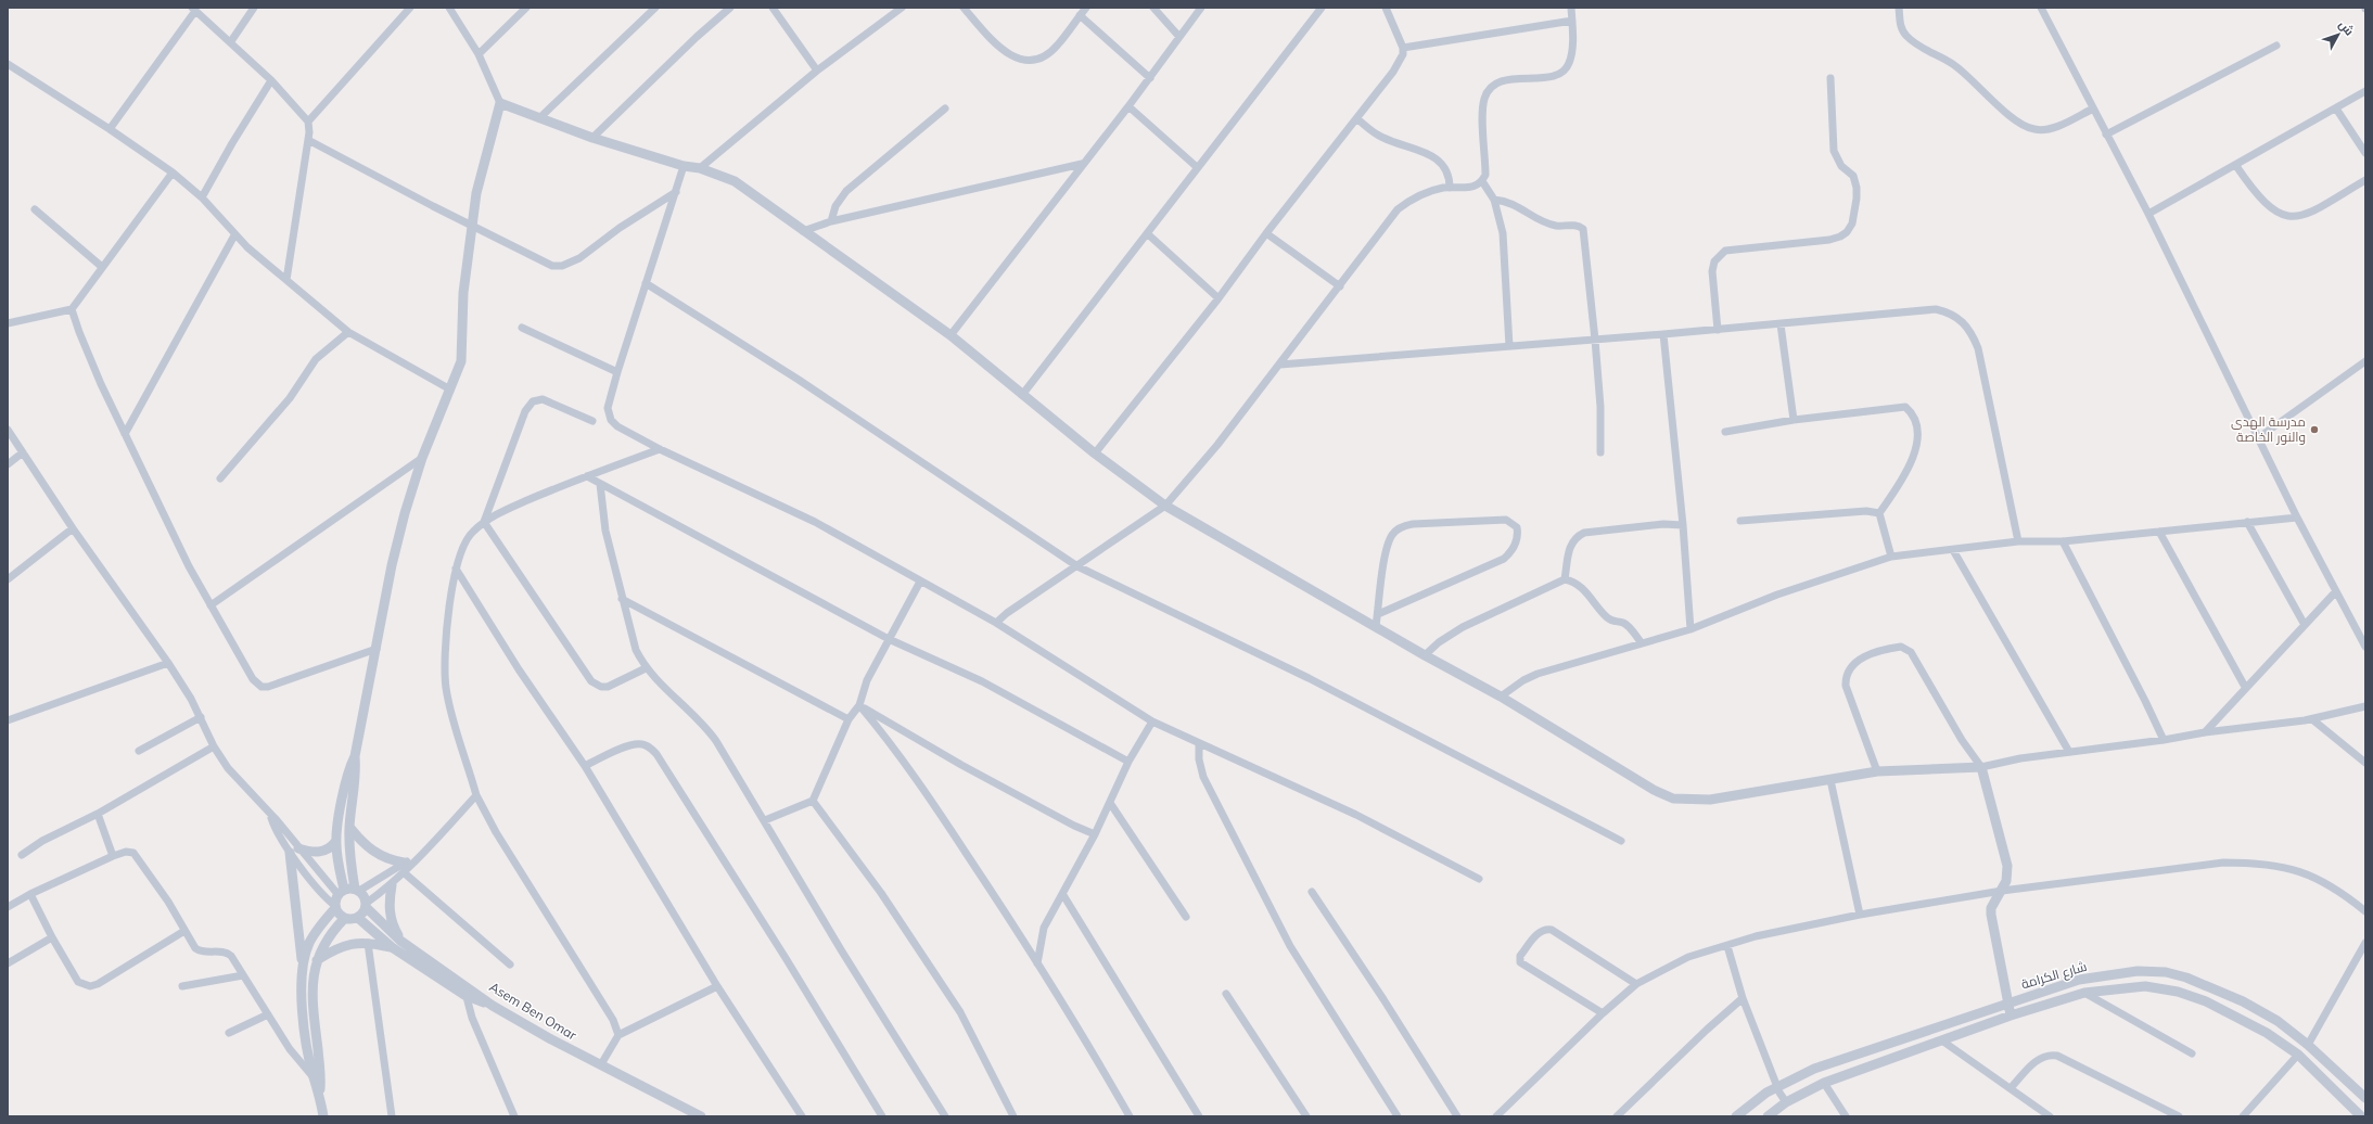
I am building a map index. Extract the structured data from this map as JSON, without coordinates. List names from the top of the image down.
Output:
{
  "streets": {
    "street": ["شارع الكرامة", "Asem Ben Omar"]
  },
  "places": ["مدرسة الهدى والنور الخاصة"],
  "north": "top right"
}
